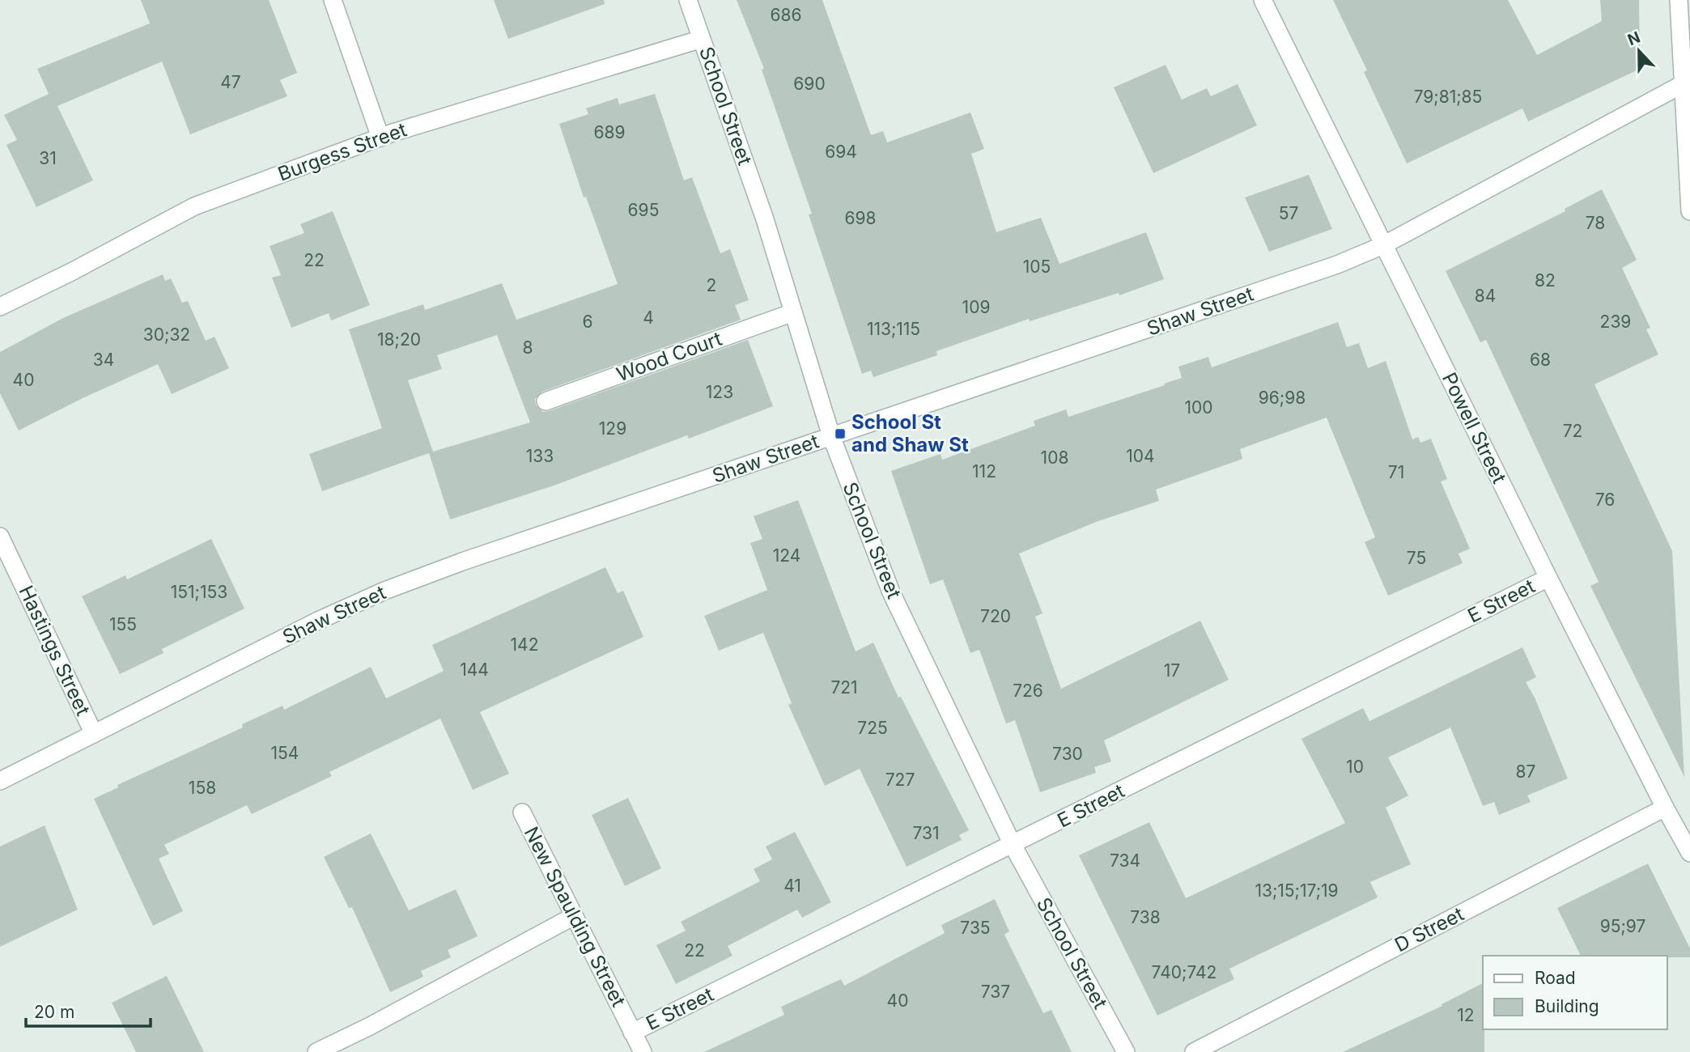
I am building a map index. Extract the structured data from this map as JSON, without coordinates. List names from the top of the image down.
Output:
{
  "streets": {
    "street": [
      "School Street",
      "Burgess Street",
      "Shaw Street",
      "Wood Court",
      "Powell Street",
      "E Street",
      "Hastings Street",
      "New Spaulding Street",
      "D Street"
    ]
  },
  "crossings": [
    ["School Street", "Burgess Street"],
    ["School Street", "Shaw Street"],
    ["School Street", "Wood Court"],
    ["School Street", "E Street"],
    ["Shaw Street", "Powell Street"],
    ["Shaw Street", "Hastings Street"],
    ["Powell Street", "E Street"],
    ["Powell Street", "D Street"],
    ["E Street", "New Spaulding Street"]
  ],
  "places": {
    "transit": ["School St and Shaw St"]
  },
  "house_numbers": [
    "686",
    "47",
    "690",
    "79;81;85",
    "689",
    "694",
    "31",
    "695",
    "57",
    "698",
    "78",
    "22",
    "105",
    "82",
    "2",
    "84",
    "109",
    "4",
    "6",
    "239",
    "113;115",
    "30;32",
    "18;20",
    "8",
    "34",
    "68",
    "40",
    "123",
    "96;98",
    "100",
    "129",
    "72",
    "133",
    "104",
    "108",
    "112",
    "71",
    "76",
    "124",
    "75",
    "151;153",
    "720",
    "155",
    "142",
    "144",
    "17",
    "721",
    "726",
    "725",
    "154",
    "730",
    "10",
    "87",
    "727",
    "158",
    "731",
    "734",
    "41",
    "13;15;17;19",
    "738",
    "95;97",
    "735",
    "22",
    "740;742",
    "737",
    "40",
    "12"
  ],
  "legend": ["Road", "Building"],
  "scale_bar": "20 m",
  "north": "top"
}
